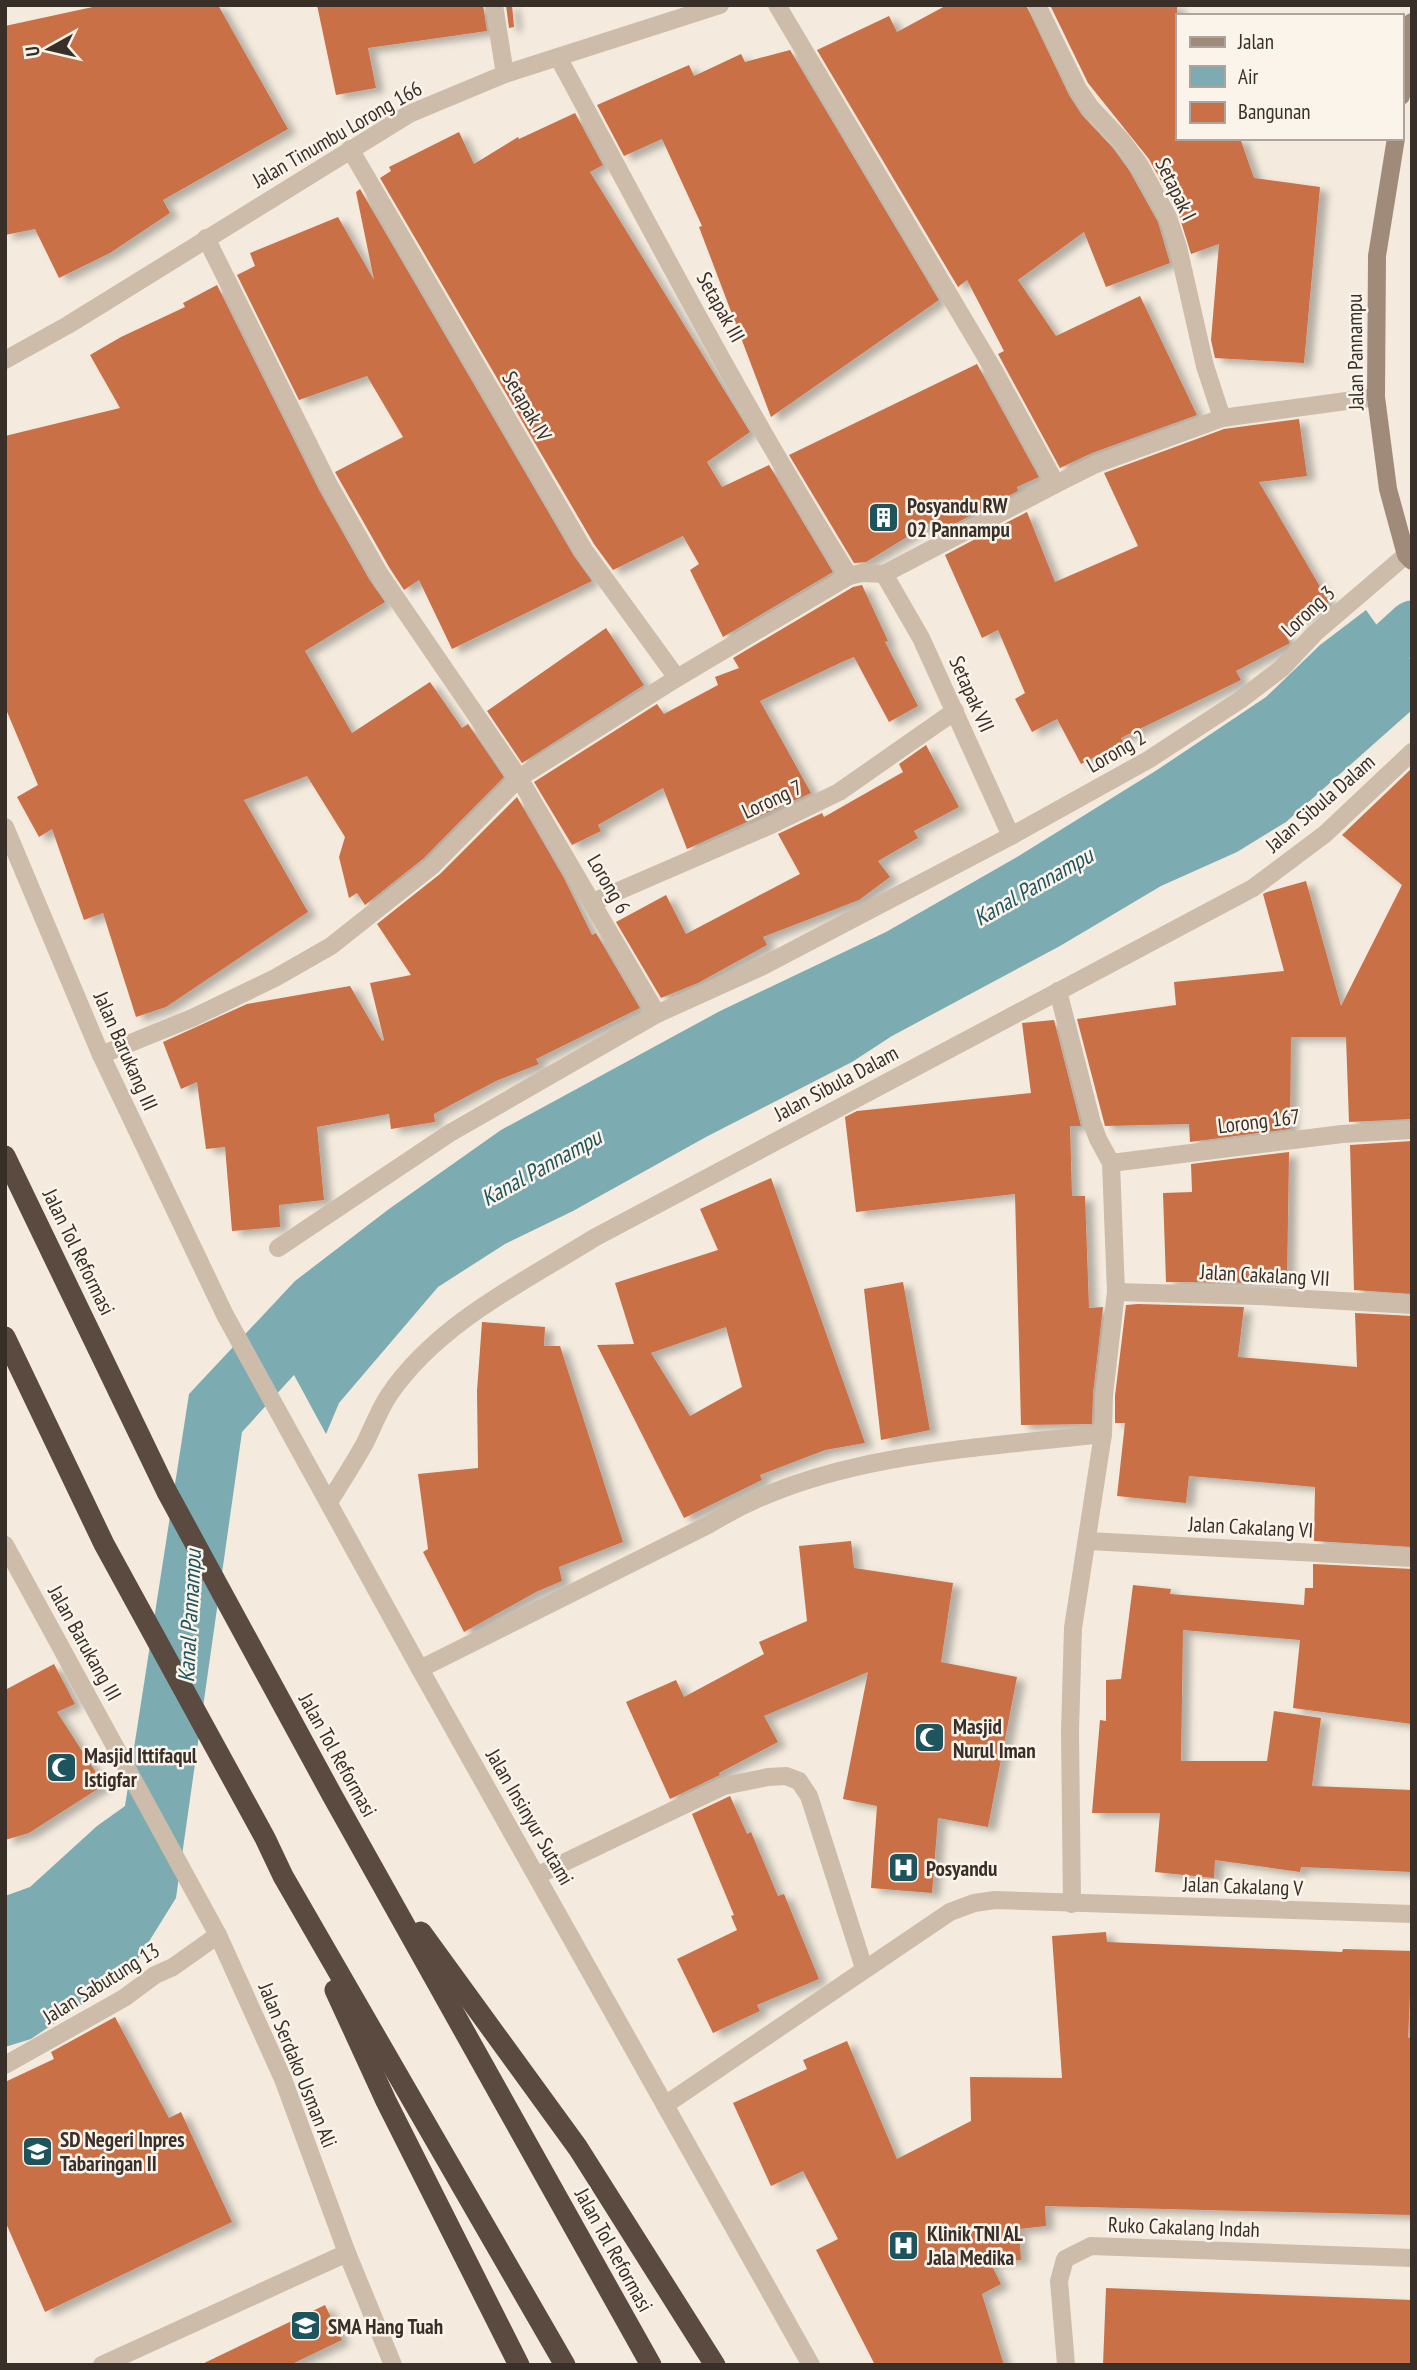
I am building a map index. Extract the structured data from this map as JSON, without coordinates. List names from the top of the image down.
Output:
{
  "streets": {
    "highway": ["Jalan Tol Reformasi"],
    "main road": ["Jalan Pannampu"],
    "street": [
      "Jalan Tinumbu Lorong 166",
      "Setapak I",
      "Setapak III",
      "Setapak IV",
      "Lorong 3",
      "Setapak VII",
      "Lorong 2",
      "Lorong 7",
      "Jalan Sibula Dalam",
      "Lorong 6",
      "Jalan Barukang III",
      "Lorong 167",
      "Jalan Cakalang VII",
      "Jalan Cakalang VI",
      "Jalan Insinyur Sutami",
      "Jalan Cakalang V",
      "Jalan Sabutung 13",
      "Jalan Serdako Usman Ali",
      "Ruko Cakalang Indah"
    ]
  },
  "crossings": [
    ["Jalan Tinumbu Lorong 166", "Setapak III"],
    ["Jalan Tinumbu Lorong 166", "Setapak IV"],
    ["Jalan Tinumbu Lorong 166", "Lorong 6"],
    ["Jalan Pannampu", "Lorong 3"],
    ["Lorong 3", "Lorong 2"],
    ["Setapak VII", "Lorong 2"],
    ["Setapak VII", "Lorong 7"],
    ["Lorong 2", "Lorong 6"],
    ["Lorong 7", "Lorong 6"],
    ["Jalan Sibula Dalam", "Jalan Insinyur Sutami"],
    ["Jalan Barukang III", "Jalan Insinyur Sutami"],
    ["Jalan Barukang III", "Jalan Serdako Usman Ali"],
    ["Jalan Insinyur Sutami", "Jalan Cakalang V"],
    ["Jalan Sabutung 13", "Jalan Serdako Usman Ali"]
  ],
  "water": ["Kanal Pannampu"],
  "places": {
    "building": ["Posyandu RW 02 Pannampu"],
    "mosque": ["Masjid Nurul Iman", "Masjid Ittifaqul Istigfar"],
    "hospital": ["Posyandu", "Klinik TNI AL Jala Medika"],
    "school or university": ["SD Negeri Inpres Tabaringan II", "SMA Hang Tuah"]
  },
  "legend": ["Jalan", "Air", "Bangunan"],
  "north": "left"
}
